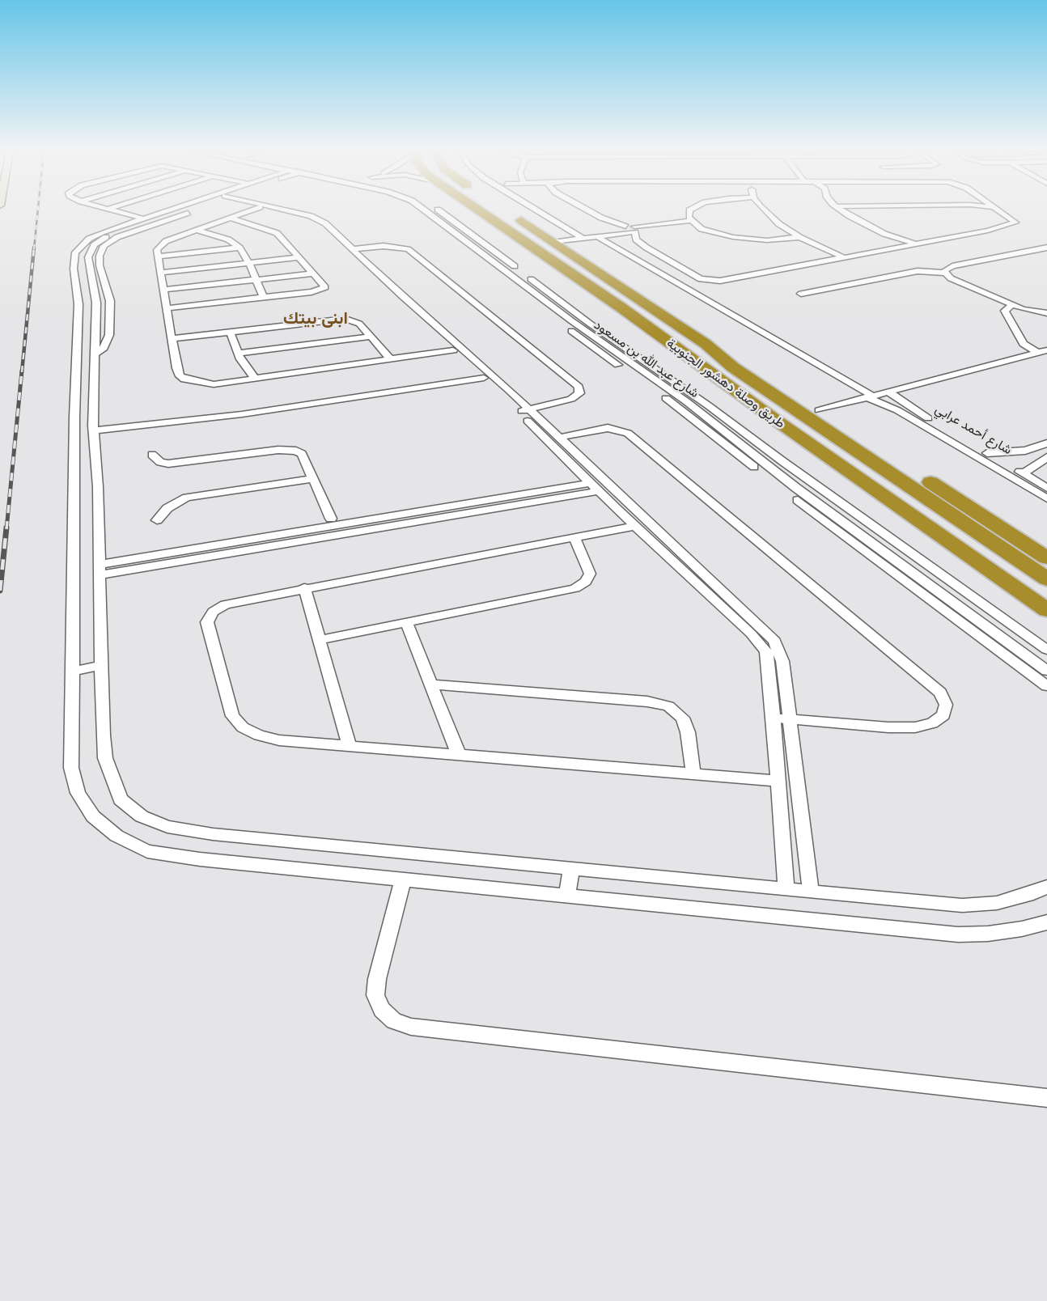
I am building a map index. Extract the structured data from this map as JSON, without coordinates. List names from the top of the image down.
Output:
{
  "streets": {
    "highway": ["طريق وصلة دهشور الجنوبية"],
    "street": ["شارع عبد الله بن مسعود", "شارع أحمد عرابي"]
  },
  "districts": ["ابنى بيتك"]
}
